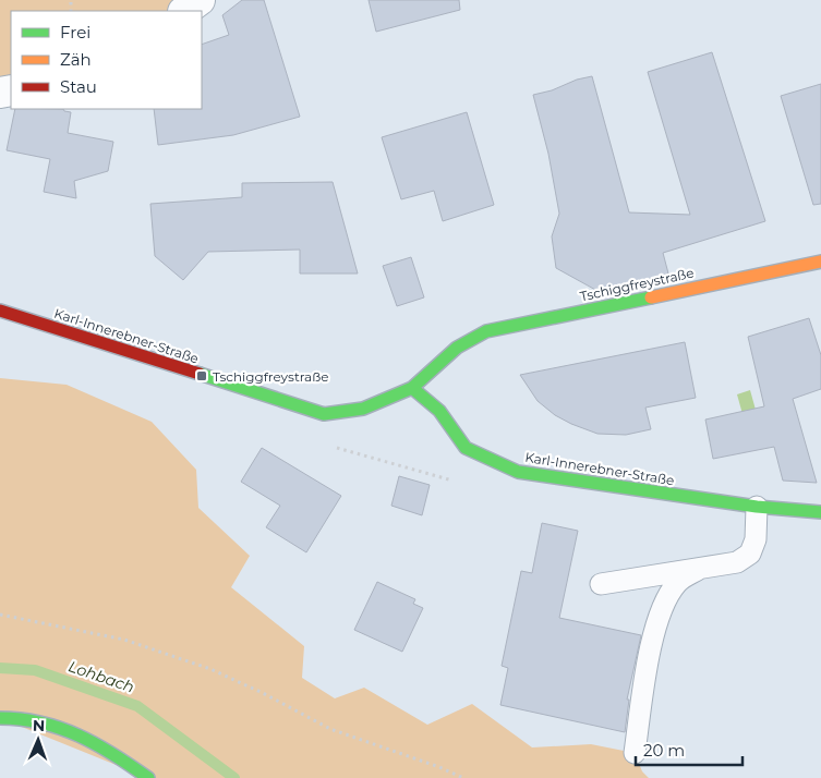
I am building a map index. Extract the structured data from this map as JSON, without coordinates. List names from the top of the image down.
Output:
{
  "streets": {
    "street": ["Tschiggfreystraße", "Karl-Innerebner-Straße"]
  },
  "crossings": [
    ["Tschiggfreystraße", "Karl-Innerebner-Straße"]
  ],
  "water": ["Lohbach"],
  "places": {
    "transit": ["Tschiggfreystraße"]
  },
  "legend": ["Frei", "Zäh", "Stau"],
  "scale_bar": "20 m",
  "north": "top"
}
